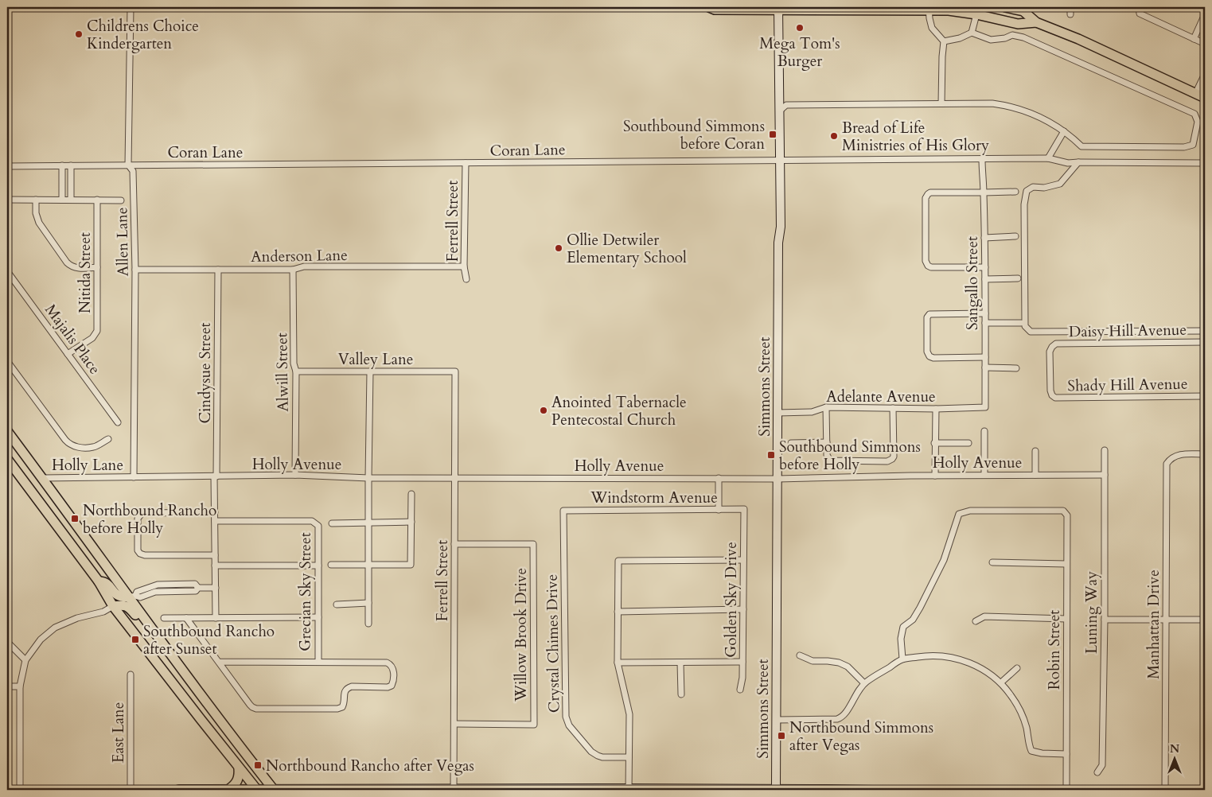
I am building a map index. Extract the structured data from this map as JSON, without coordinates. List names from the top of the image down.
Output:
{
  "streets": {
    "main road": ["Simmons Street"],
    "street": [
      "Coran Lane",
      "Ferrell Street",
      "Allen Lane",
      "Anderson Lane",
      "Nitida Street",
      "Sangallo Street",
      "Daisy Hill Avenue",
      "Majalis Place",
      "Valley Lane",
      "Alwill Street",
      "Cindysue Street",
      "Shady Hill Avenue",
      "Adelante Avenue",
      "Holly Avenue",
      "Holly Lane",
      "Windstorm Avenue",
      "Grecian Sky Street",
      "Golden Sky Drive",
      "Luning Way",
      "Manhattan Drive",
      "Willow Brook Drive",
      "Crystal Chimes Drive",
      "Robin Street",
      "East Lane"
    ]
  },
  "crossings": [
    ["Coran Lane", "Ferrell Street"],
    ["Coran Lane", "Allen Lane"],
    ["Coran Lane", "Sangallo Street"],
    ["Coran Lane", "Simmons Street"],
    ["Ferrell Street", "Anderson Lane"],
    ["Ferrell Street", "Valley Lane"],
    ["Ferrell Street", "Holly Avenue"],
    ["Ferrell Street", "Willow Brook Drive"],
    ["Allen Lane", "Anderson Lane"],
    ["Allen Lane", "Holly Avenue"],
    ["Allen Lane", "Holly Lane"],
    ["Anderson Lane", "Alwill Street"],
    ["Anderson Lane", "Cindysue Street"],
    ["Nitida Street", "Majalis Place"],
    ["Sangallo Street", "Adelante Avenue"],
    ["Daisy Hill Avenue", "Shady Hill Avenue"],
    ["Valley Lane", "Alwill Street"],
    ["Alwill Street", "Holly Avenue"],
    ["Cindysue Street", "Holly Avenue"],
    ["Cindysue Street", "Grecian Sky Street"],
    ["Simmons Street", "Adelante Avenue"],
    ["Simmons Street", "Holly Avenue"],
    ["Holly Avenue", "Holly Lane"],
    ["Holly Avenue", "Luning Way"],
    ["Windstorm Avenue", "Golden Sky Drive"],
    ["Windstorm Avenue", "Crystal Chimes Drive"]
  ],
  "places": {
    "other": [
      "Mega Tom's Burger",
      "Childrens Choice Kindergarten",
      "Bread of Life Ministries of His Glory",
      "Ollie Detwiler Elementary School",
      "Anointed Tabernacle Pentecostal Church"
    ],
    "transit": [
      "Southbound Simmons before Coran",
      "Southbound Simmons before Holly",
      "Northbound Rancho before Holly",
      "Southbound Rancho after Sunset",
      "Northbound Simmons after Vegas",
      "Northbound Rancho after Vegas"
    ]
  },
  "north": "top"
}
